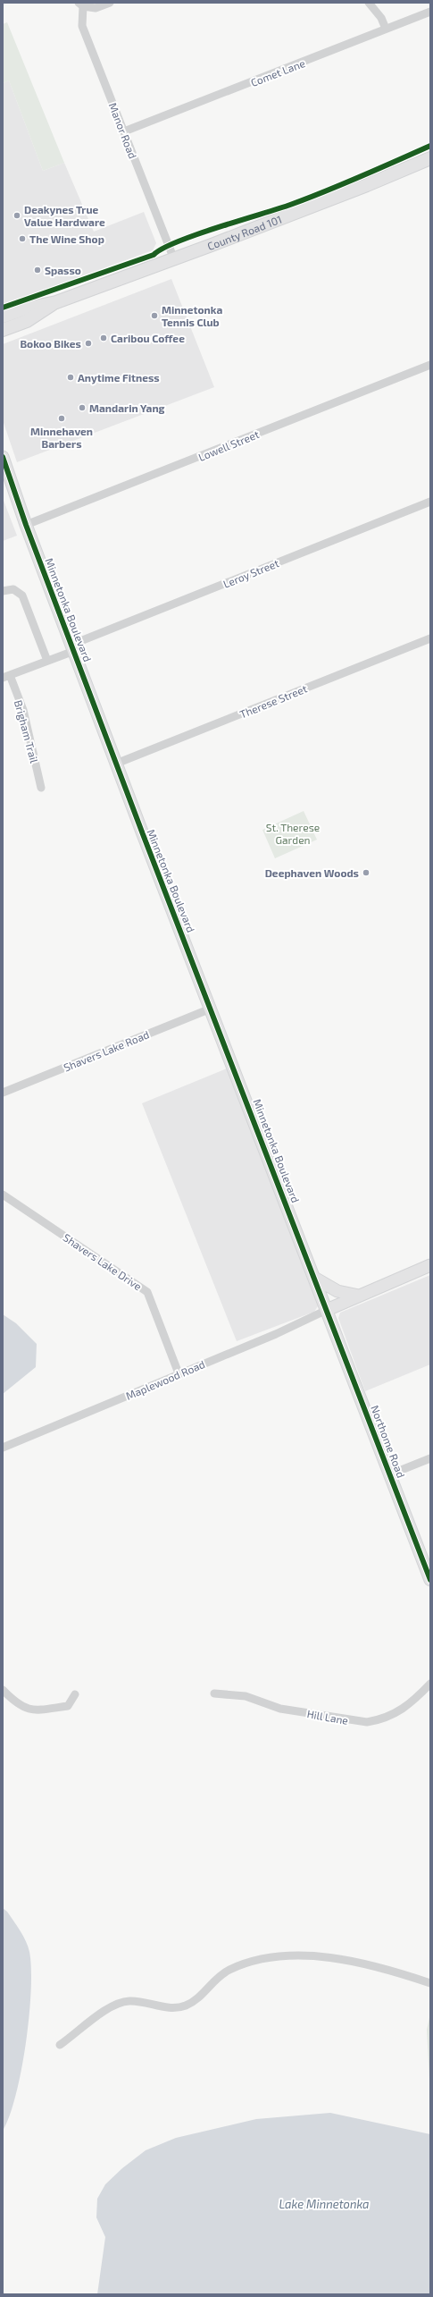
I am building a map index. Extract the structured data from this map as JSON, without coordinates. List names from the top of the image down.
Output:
{
  "streets": {
    "main road": ["County Road 101"],
    "street": [
      "Comet Lane",
      "Manor Road",
      "Lowell Street",
      "Leroy Street",
      "Minnetonka Boulevard",
      "Therese Street",
      "Brigham Trail",
      "Shavers Lake Road",
      "Shavers Lake Drive",
      "Maplewood Road",
      "Northome Road",
      "Hill Lane"
    ]
  },
  "crossings": [
    ["Comet Lane", "Manor Road"],
    ["Manor Road", "County Road 101"],
    ["Lowell Street", "Minnetonka Boulevard"],
    ["Leroy Street", "Minnetonka Boulevard"],
    ["Leroy Street", "Brigham Trail"],
    ["Minnetonka Boulevard", "Therese Street"],
    ["Minnetonka Boulevard", "Shavers Lake Road"],
    ["Minnetonka Boulevard", "Maplewood Road"],
    ["Minnetonka Boulevard", "Northome Road"],
    ["Shavers Lake Drive", "Maplewood Road"],
    ["Maplewood Road", "Northome Road"]
  ],
  "water": ["Lake Minnetonka"],
  "parks": ["St. Therese Garden"],
  "places": [
    "Deakynes True Value Hardware",
    "The Wine Shop",
    "Spasso",
    "Minnetonka Tennis Club",
    "Caribou Coffee",
    "Bokoo Bikes",
    "Anytime Fitness",
    "Mandarin Yang",
    "Minnehaven Barbers",
    "Deephaven Woods"
  ]
}
